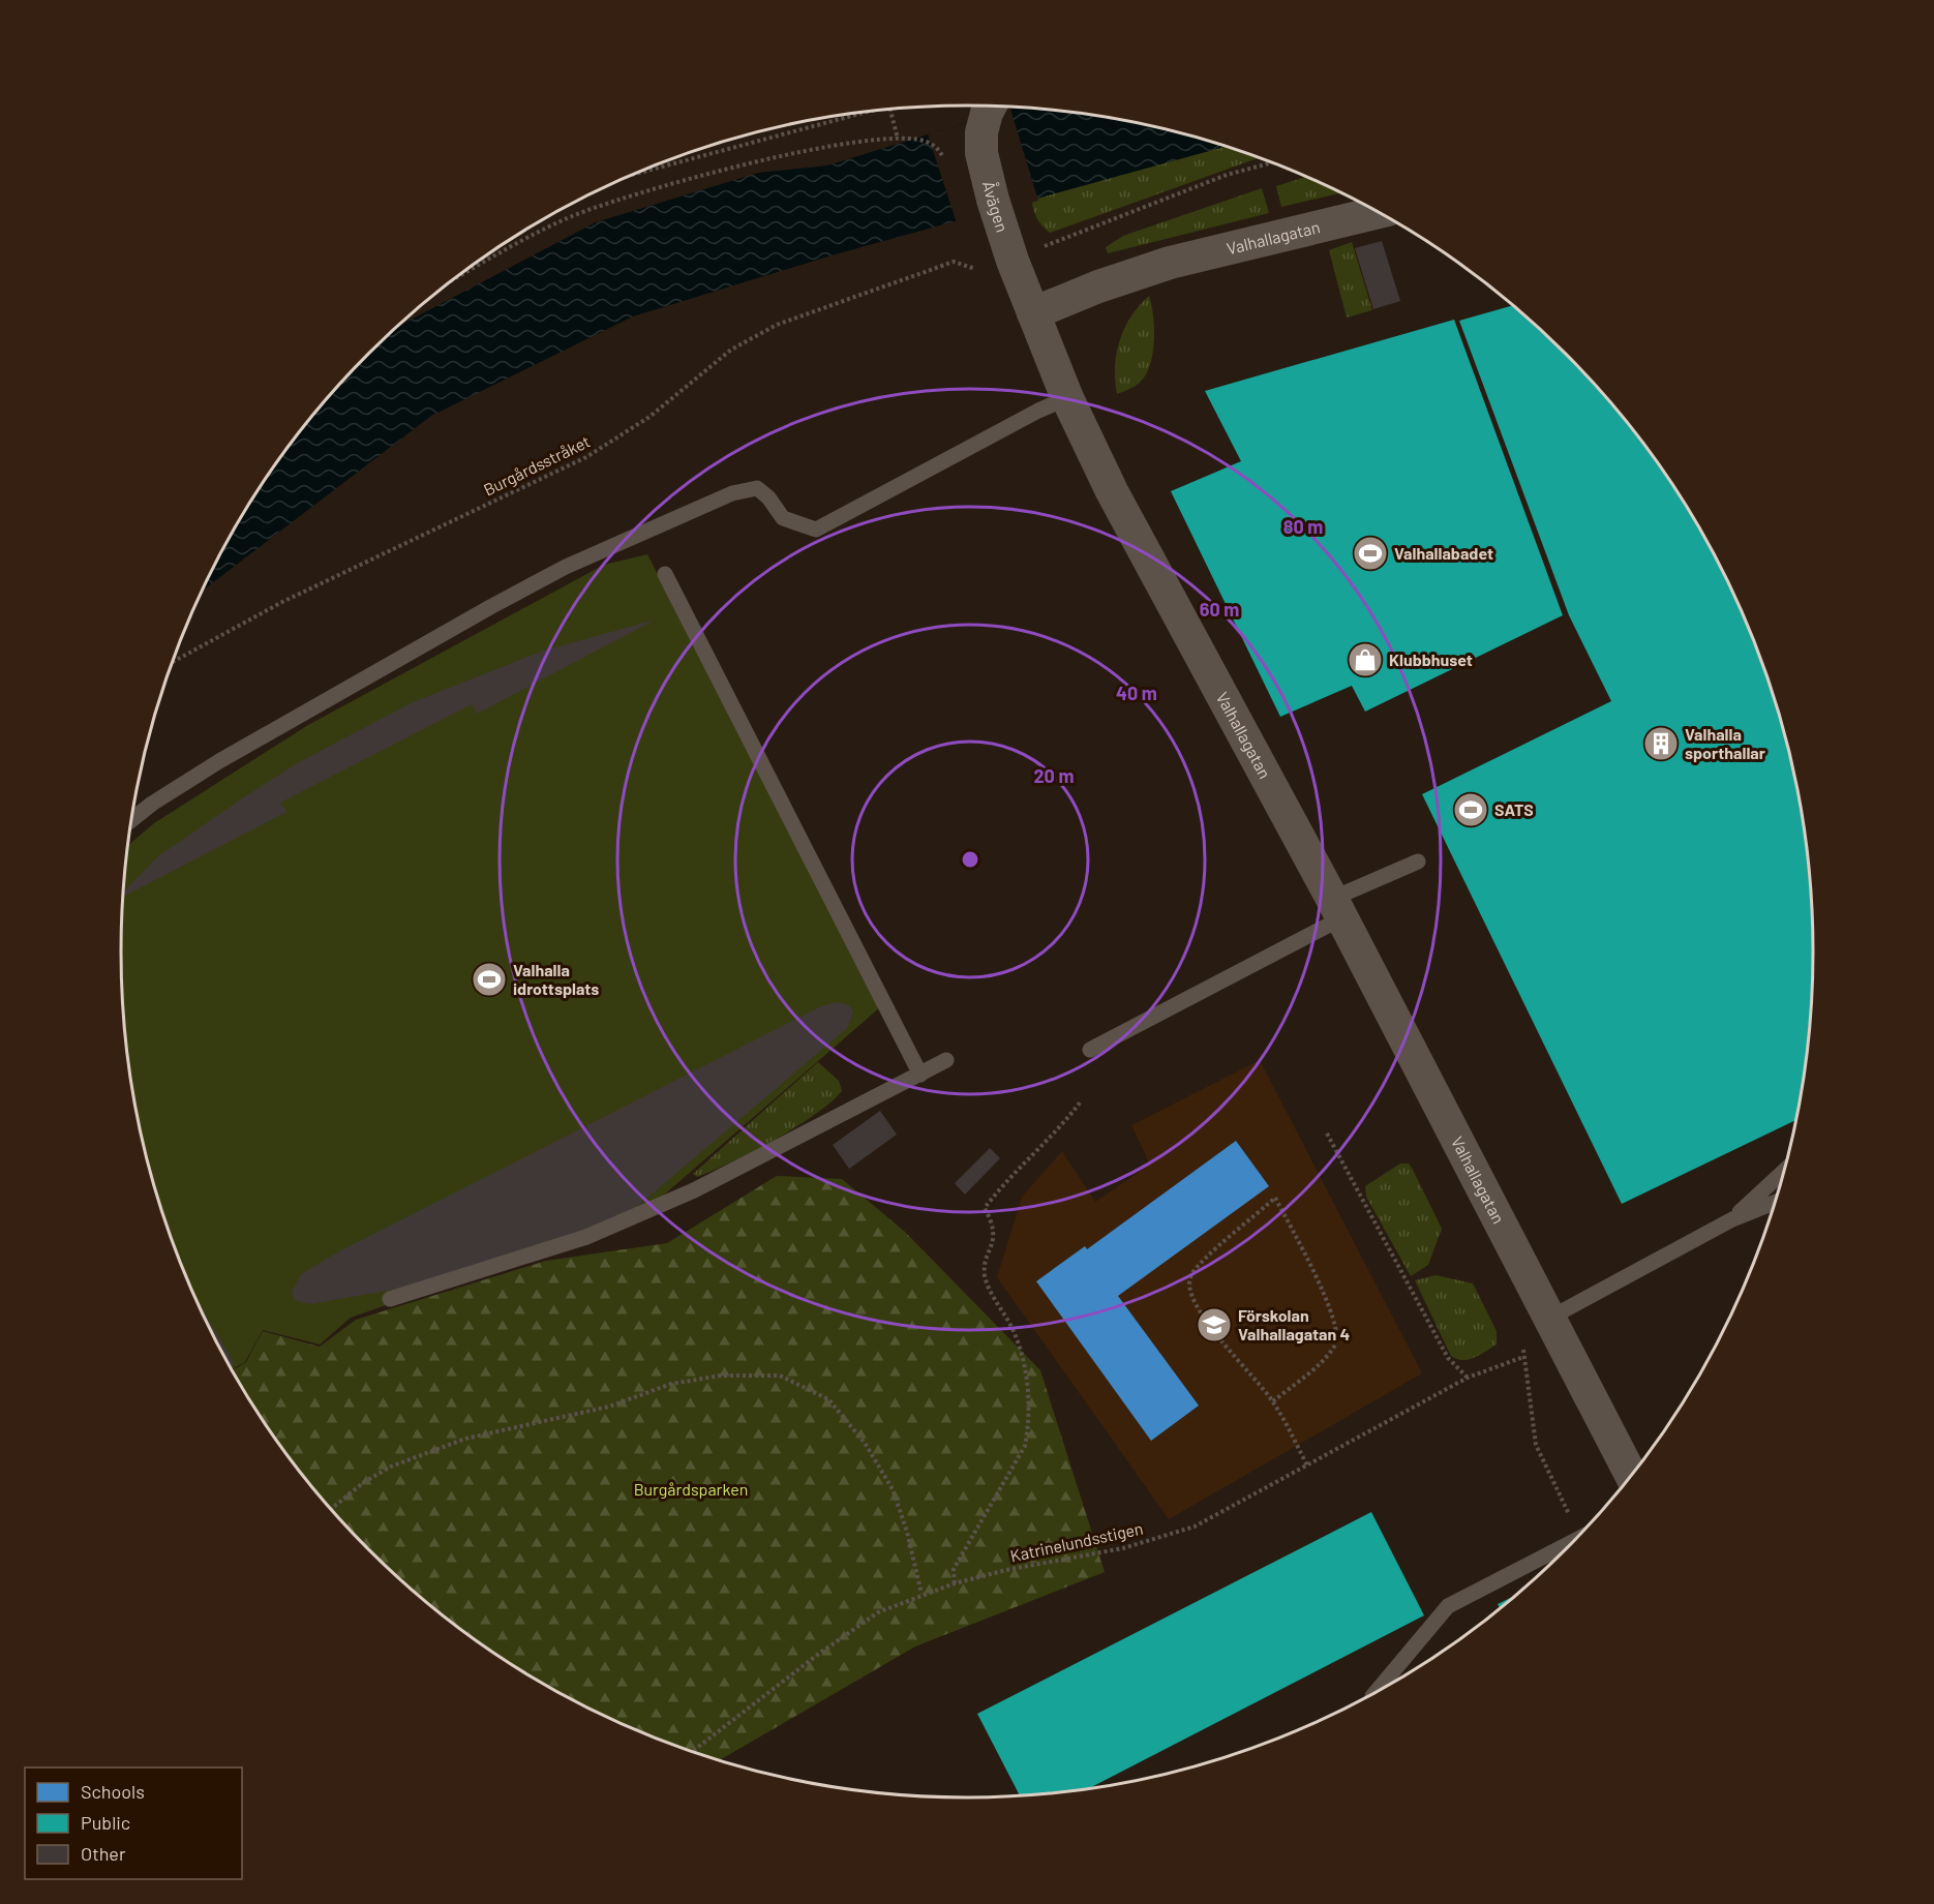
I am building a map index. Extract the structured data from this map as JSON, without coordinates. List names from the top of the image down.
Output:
{
  "streets": {
    "street": ["Åvägen", "Valhallagatan"],
    "path": ["Burgårdsstråket", "Katrinelundsstigen"]
  },
  "crossings": [
    ["Åvägen", "Valhallagatan"]
  ],
  "parks": ["Burgårdsparken"],
  "places": {
    "sports": ["Valhallabadet", "SATS", "Valhalla idrottsplats"],
    "shop": ["Klubbhuset"],
    "building": ["Valhalla sporthallar"],
    "school or university": ["Förskolan Valhallagatan 4"]
  },
  "legend": ["Schools", "Public", "Other"],
  "rings": [
    "80 m",
    "60 m",
    "40 m",
    "20 m"
  ]
}
